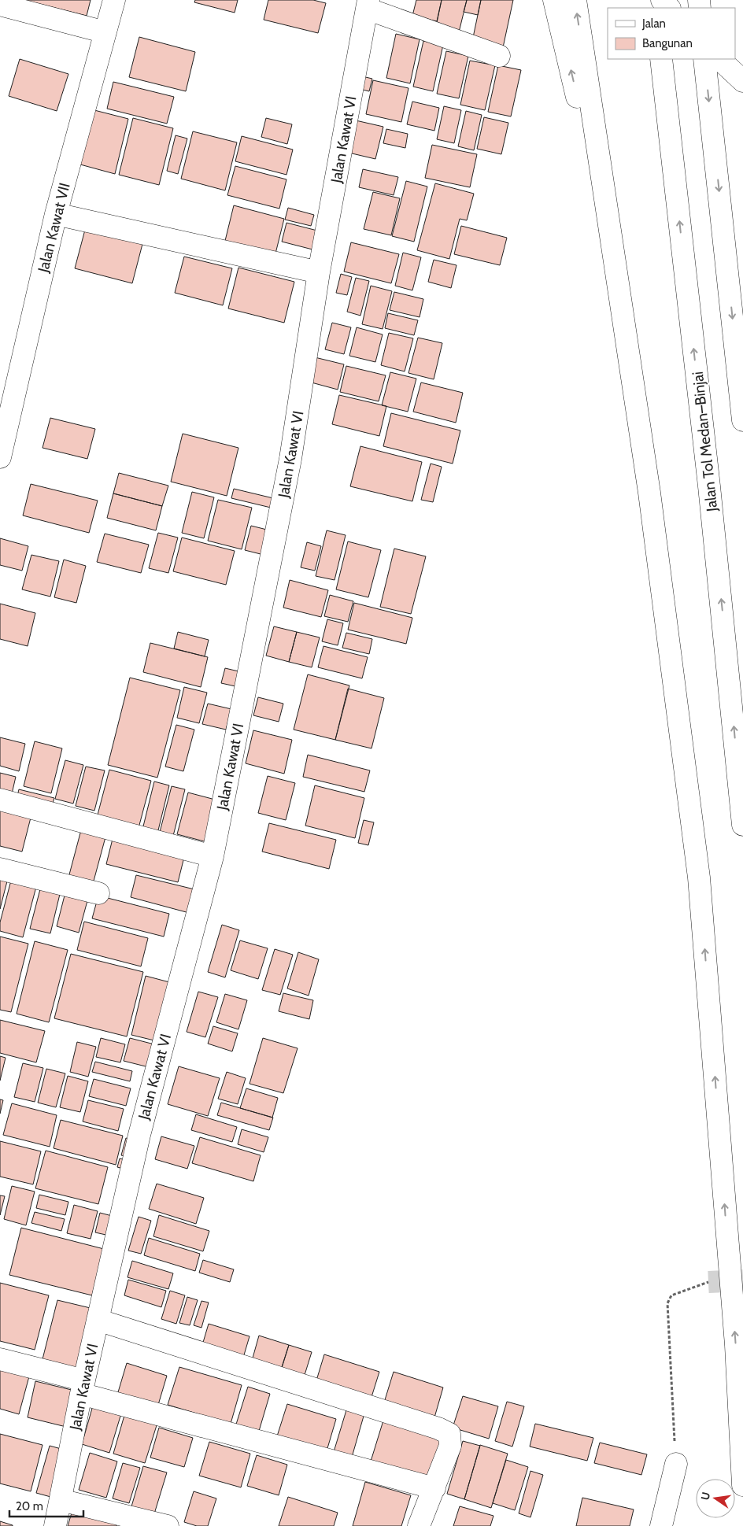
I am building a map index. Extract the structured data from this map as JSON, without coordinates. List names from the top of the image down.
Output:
{
  "streets": {
    "main road": ["Jalan Kawat VI", "Jalan Kawat VII", "Jalan Tol Medan–Binjai"]
  },
  "legend": ["Jalan", "Bangunan"],
  "scale_bar": "20 m",
  "north": "left"
}
